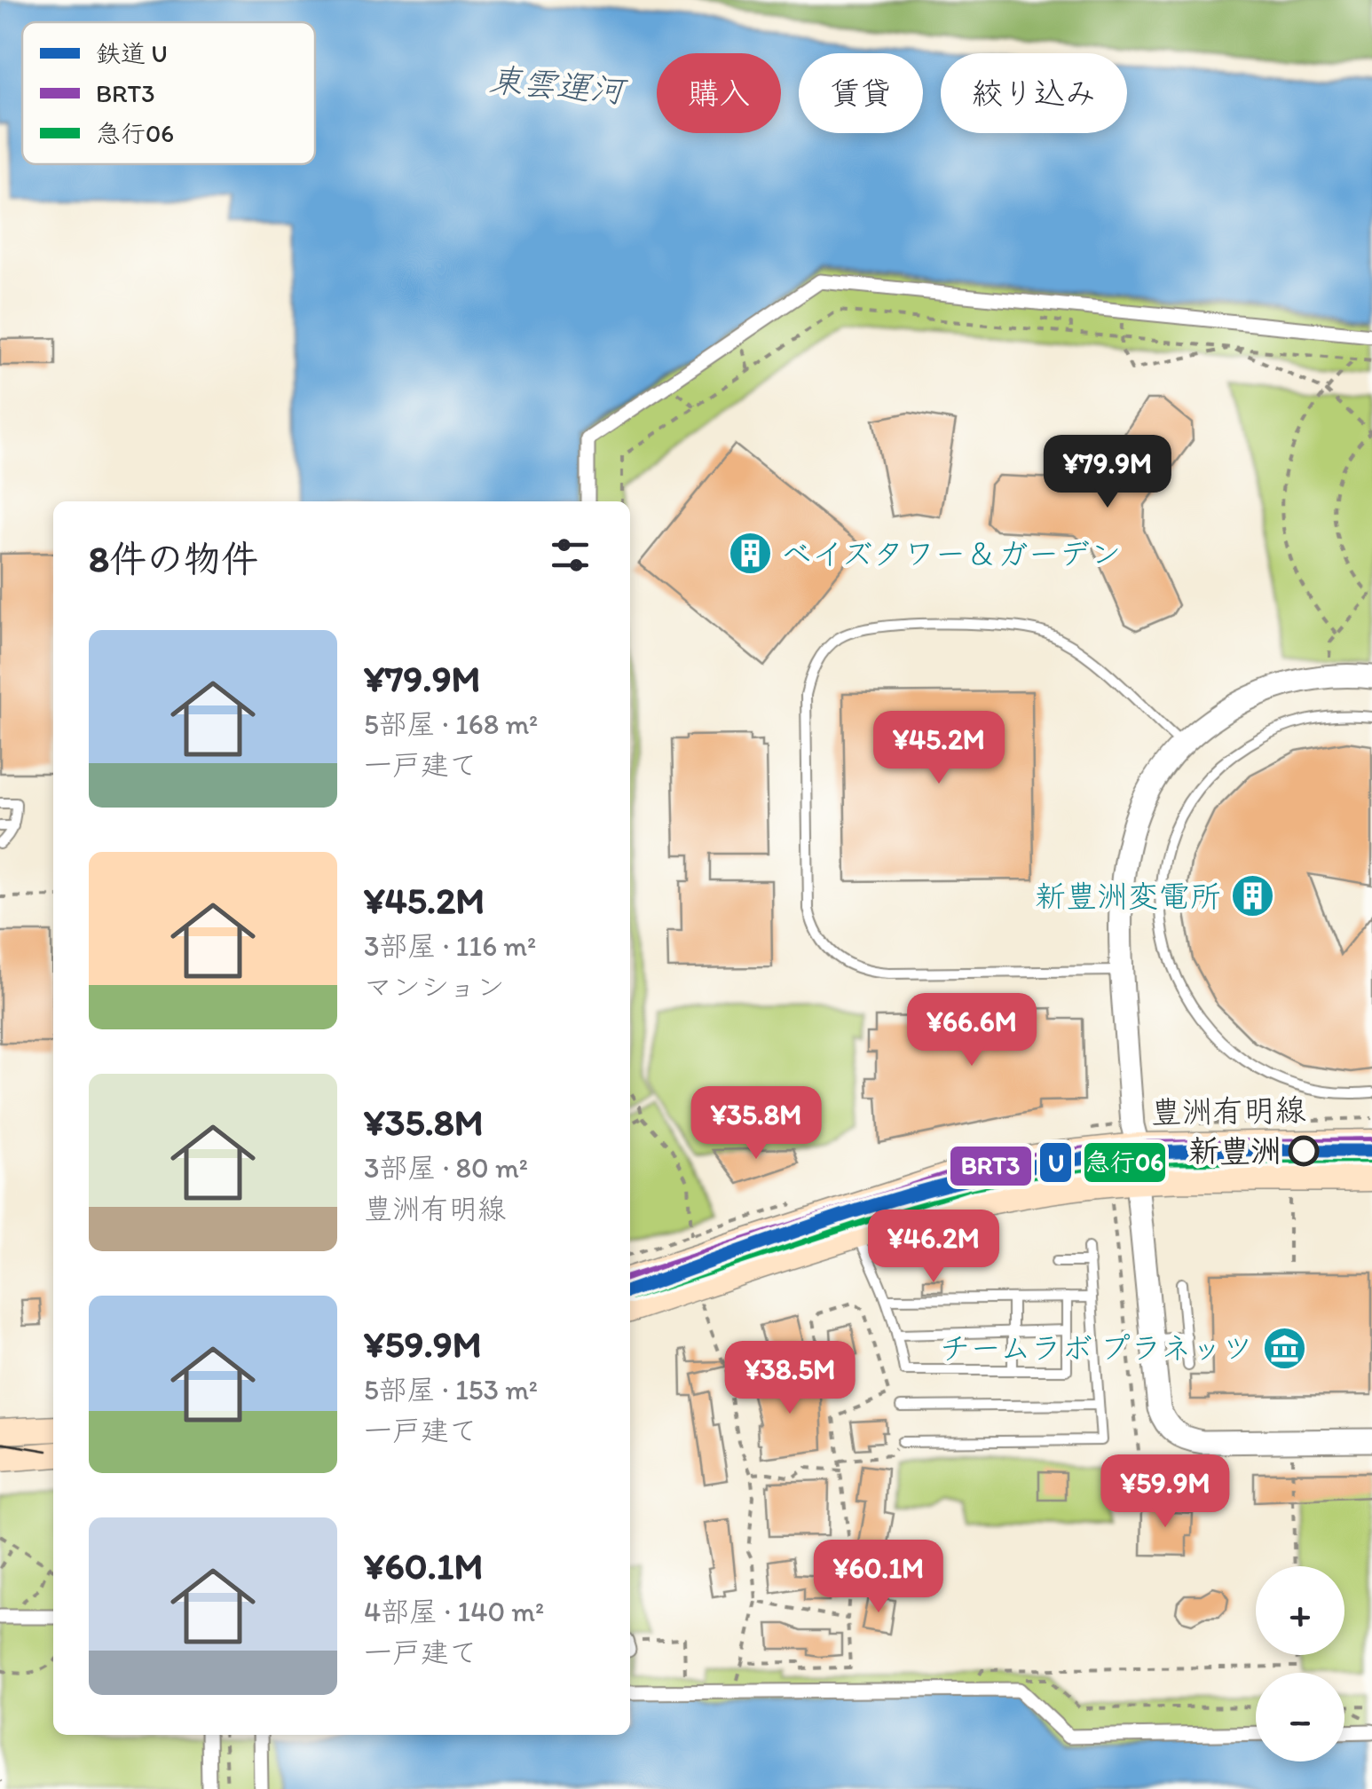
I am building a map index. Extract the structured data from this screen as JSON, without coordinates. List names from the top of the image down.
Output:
{
  "streets": {
    "main road": ["豊洲有明線"]
  },
  "water": ["東雲運河"],
  "places": {
    "building": ["ベイズタワー＆ガーデン", "新豊洲変電所"],
    "other": ["新豊洲"],
    "museum": ["チームラボ プラネッツ"]
  },
  "lines": ["transit line BRT3", "rail line U", "transit line 急行06"],
  "legend": ["鉄道 U", "BRT3", "急行06"],
  "page": {
    "chip": ["購入", "賃貸", "絞り込み"],
    "price": [
      "¥79.9M",
      "¥45.2M",
      "¥66.6M",
      "¥35.8M",
      "¥46.2M",
      "¥38.5M",
      "¥59.9M",
      "¥60.1M"
    ],
    "heading": "8件の物件",
    "list": [
      {
        "name": "¥79.9M",
        "note": "5部屋 · 168 m² · 一戸建て"
      },
      {
        "name": "¥45.2M",
        "note": "3部屋 · 116 m² · マンション"
      },
      {
        "name": "¥35.8M",
        "note": "3部屋 · 80 m² · 豊洲有明線"
      },
      {
        "name": "¥59.9M",
        "note": "5部屋 · 153 m² · 一戸建て"
      },
      {
        "name": "¥60.1M",
        "note": "4部屋 · 140 m² · 一戸建て"
      }
    ],
    "map_buttons": ["+", "−"]
  }
}
